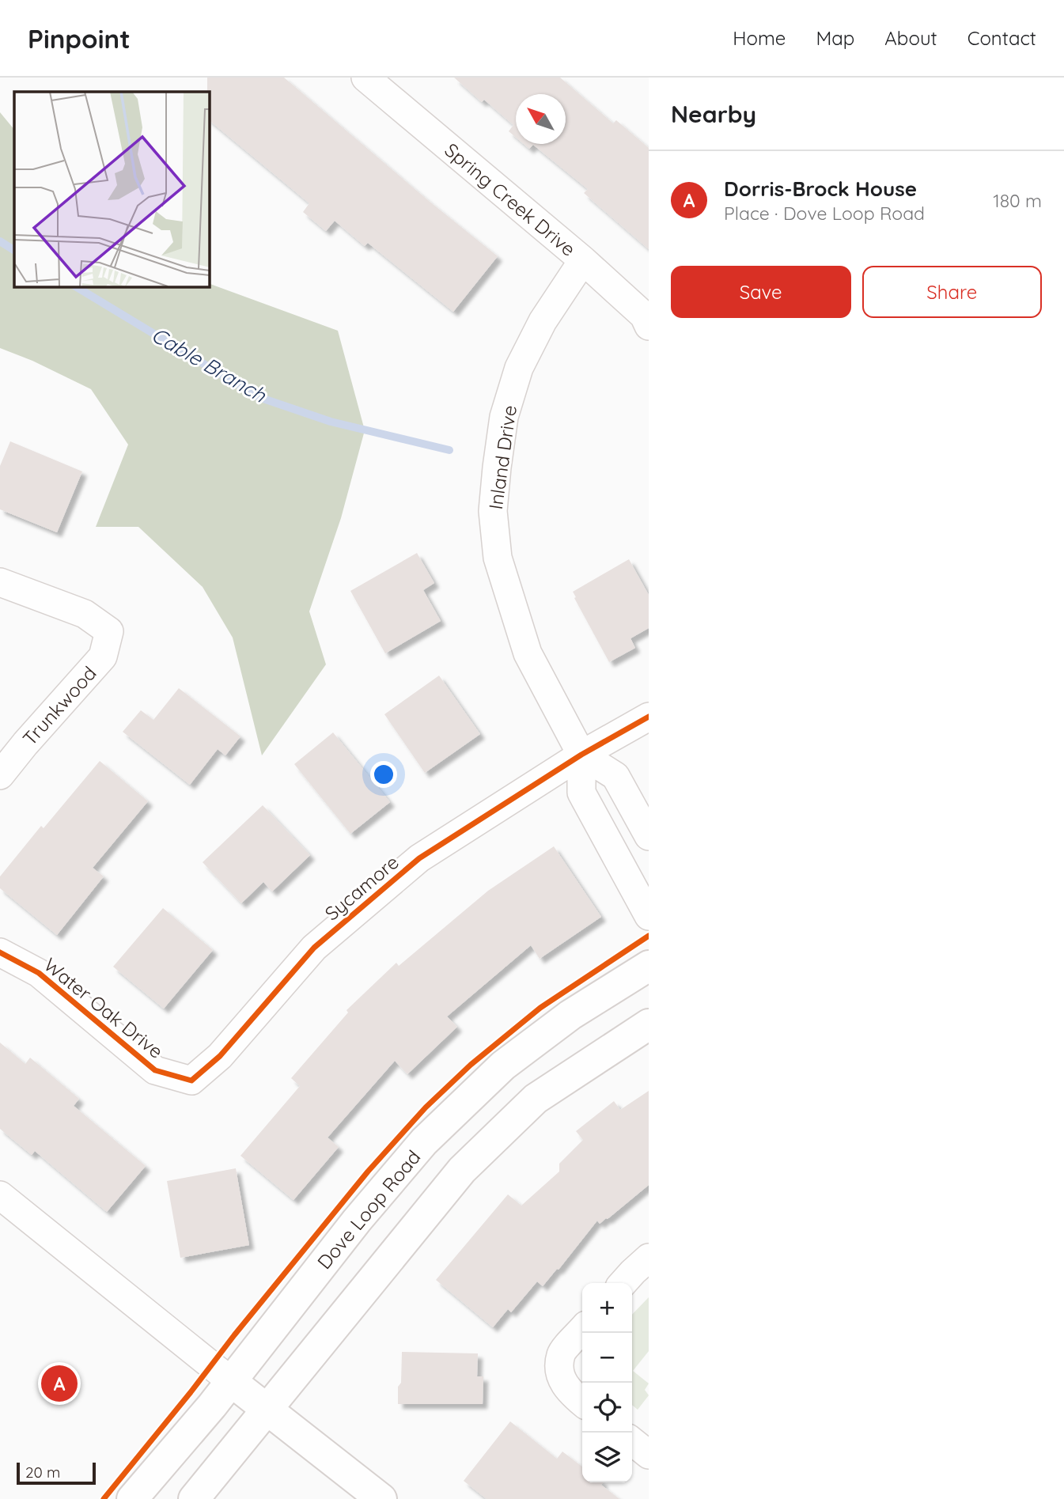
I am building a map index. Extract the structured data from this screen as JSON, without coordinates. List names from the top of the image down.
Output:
{
  "streets": {
    "main road": ["Dove Loop Road"],
    "street": [
      "Spring Creek Drive",
      "Inland Drive",
      "Trunkwood",
      "Sycamore",
      "Water Oak Drive"
    ]
  },
  "crossings": [
    ["Spring Creek Drive", "Inland Drive"],
    ["Inland Drive", "Sycamore"],
    ["Sycamore", "Water Oak Drive"]
  ],
  "water": ["Cable Branch"],
  "scale_bar": "20 m",
  "north": "top left",
  "page": {
    "header": "Pinpoint",
    "nav": [
      "Home",
      "Map",
      "About",
      "Contact"
    ],
    "heading": "Nearby",
    "list": [
      {
        "mark": "A",
        "name": "Dorris-Brock House",
        "note": "Place · Dove Loop Road",
        "value": "180 m"
      }
    ],
    "buttons": ["Save", "Share"],
    "map_buttons": ["+", "−"],
    "pins": "A",
    "scale": "20 m"
  }
}
